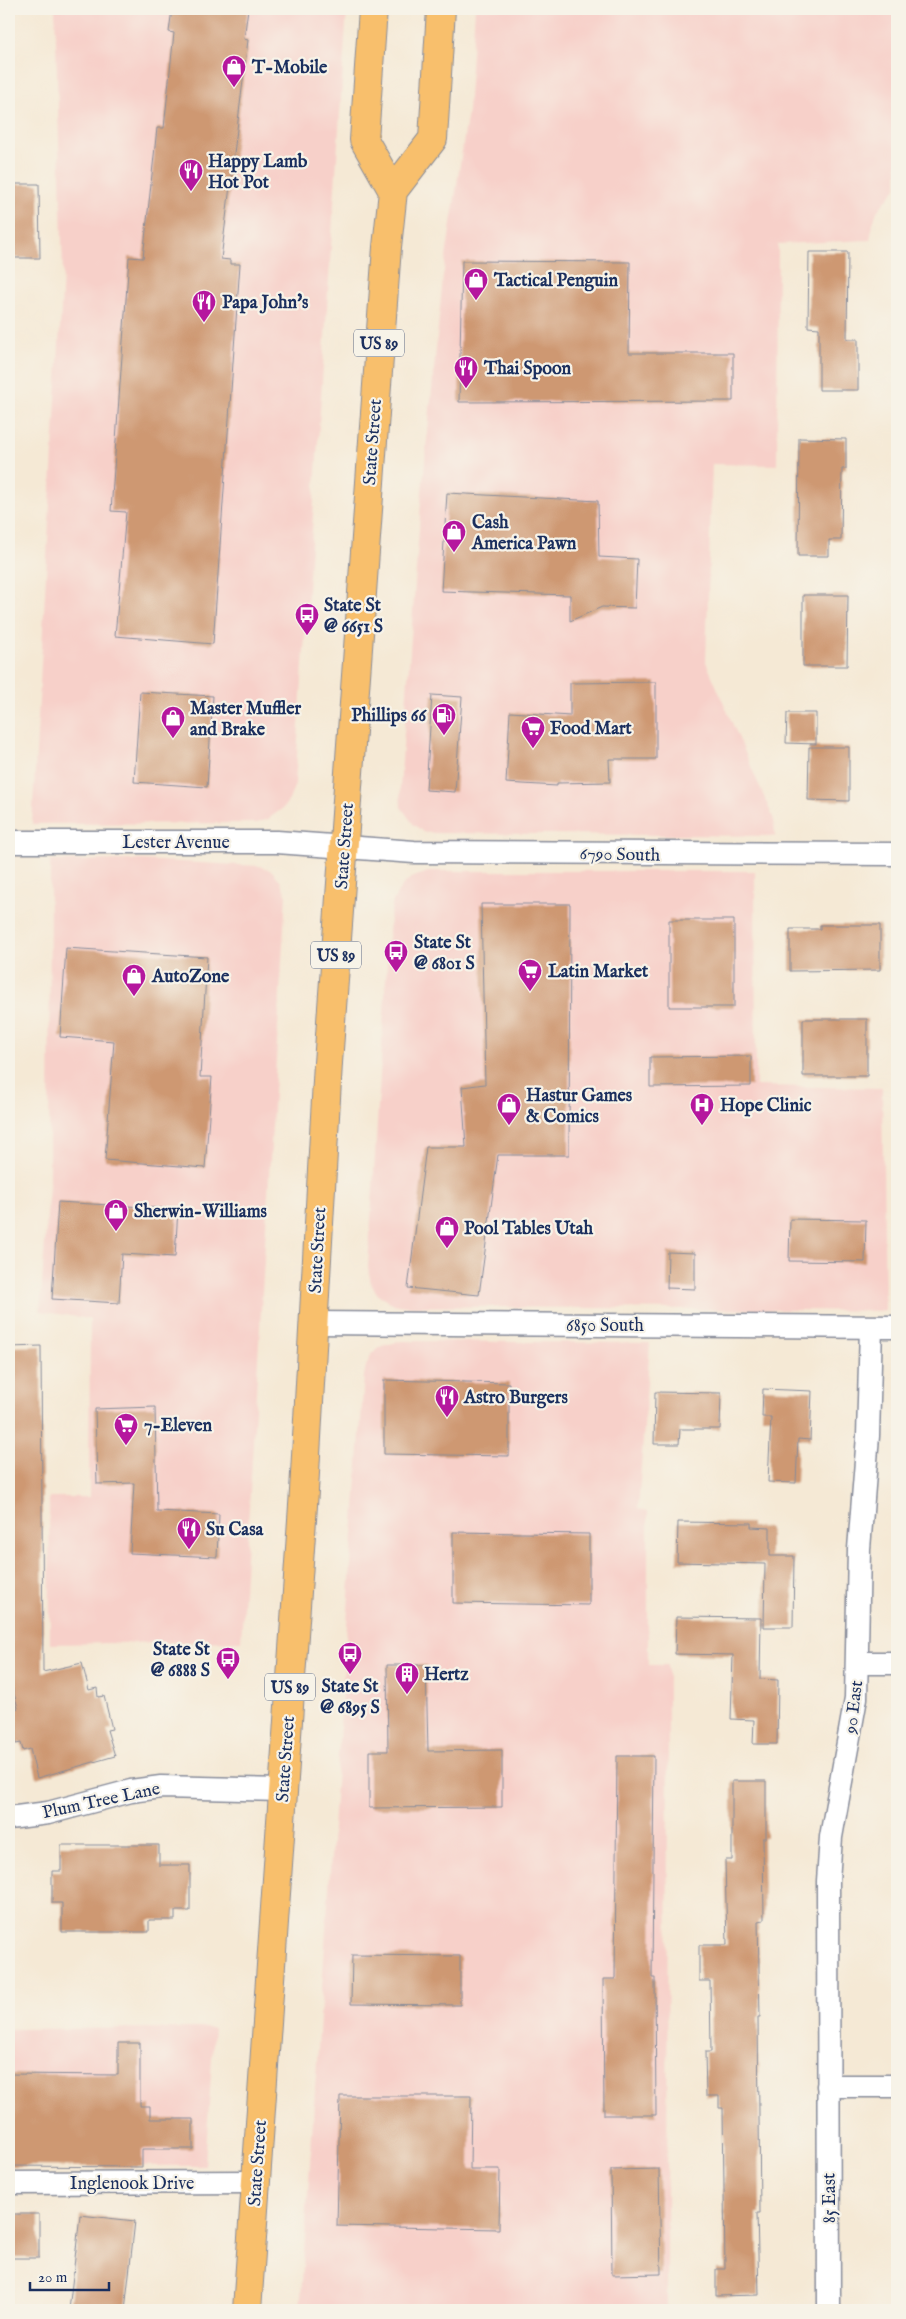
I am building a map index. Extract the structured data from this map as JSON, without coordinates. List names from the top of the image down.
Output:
{
  "streets": {
    "main road": ["US 89", "State Street"],
    "street": [
      "Lester Avenue",
      "6790 South",
      "6850 South",
      "90 East",
      "Plum Tree Lane",
      "Inglenook Drive",
      "85 East"
    ]
  },
  "crossings": [
    ["State Street", "Lester Avenue"],
    ["State Street", "6790 South"],
    ["State Street", "6850 South"],
    ["State Street", "Plum Tree Lane"],
    ["State Street", "Inglenook Drive"],
    ["Lester Avenue", "6790 South"],
    ["6850 South", "90 East"],
    ["90 East", "85 East"]
  ],
  "places": {
    "shop": [
      "T-Mobile",
      "Tactical Penguin",
      "Cash America Pawn",
      "Master Muffler and Brake",
      "AutoZone",
      "Hastur Games & Comics",
      "Sherwin-Williams",
      "Pool Tables Utah"
    ],
    "restaurant": [
      "Happy Lamb Hot Pot",
      "Papa John's",
      "Thai Spoon",
      "Astro Burgers",
      "Su Casa"
    ],
    "bus stop": [
      "State St @ 6651 S",
      "State St @ 6801 S",
      "State St @ 6895 S",
      "State St @ 6888 S"
    ],
    "fuel station": ["Phillips 66"],
    "supermarket": ["Food Mart", "Latin Market", "7-Eleven"],
    "hospital": ["Hope Clinic"],
    "building": ["Hertz"]
  },
  "scale_bar": "20 m"
}
